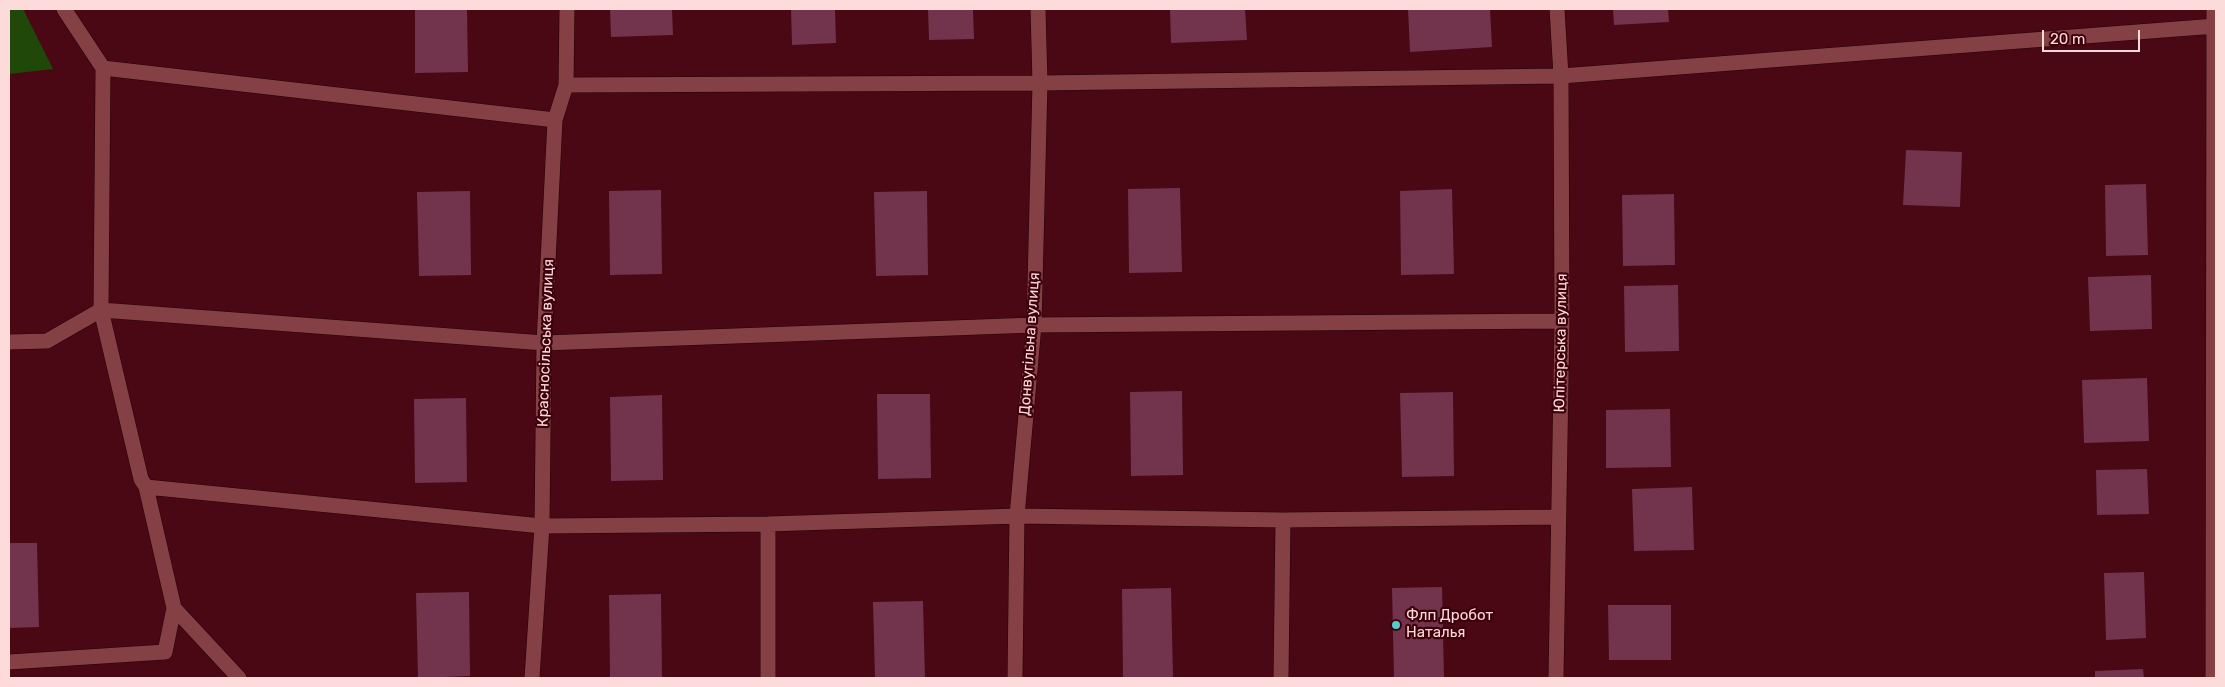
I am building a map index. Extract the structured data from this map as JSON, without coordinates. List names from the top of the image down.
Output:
{
  "streets": {
    "street": ["Красносільська вулиця", "Юпітерська вулиця", "Донвугільна вулиця"]
  },
  "places": ["Флп Дробот Наталья"],
  "scale_bar": "20 m"
}
